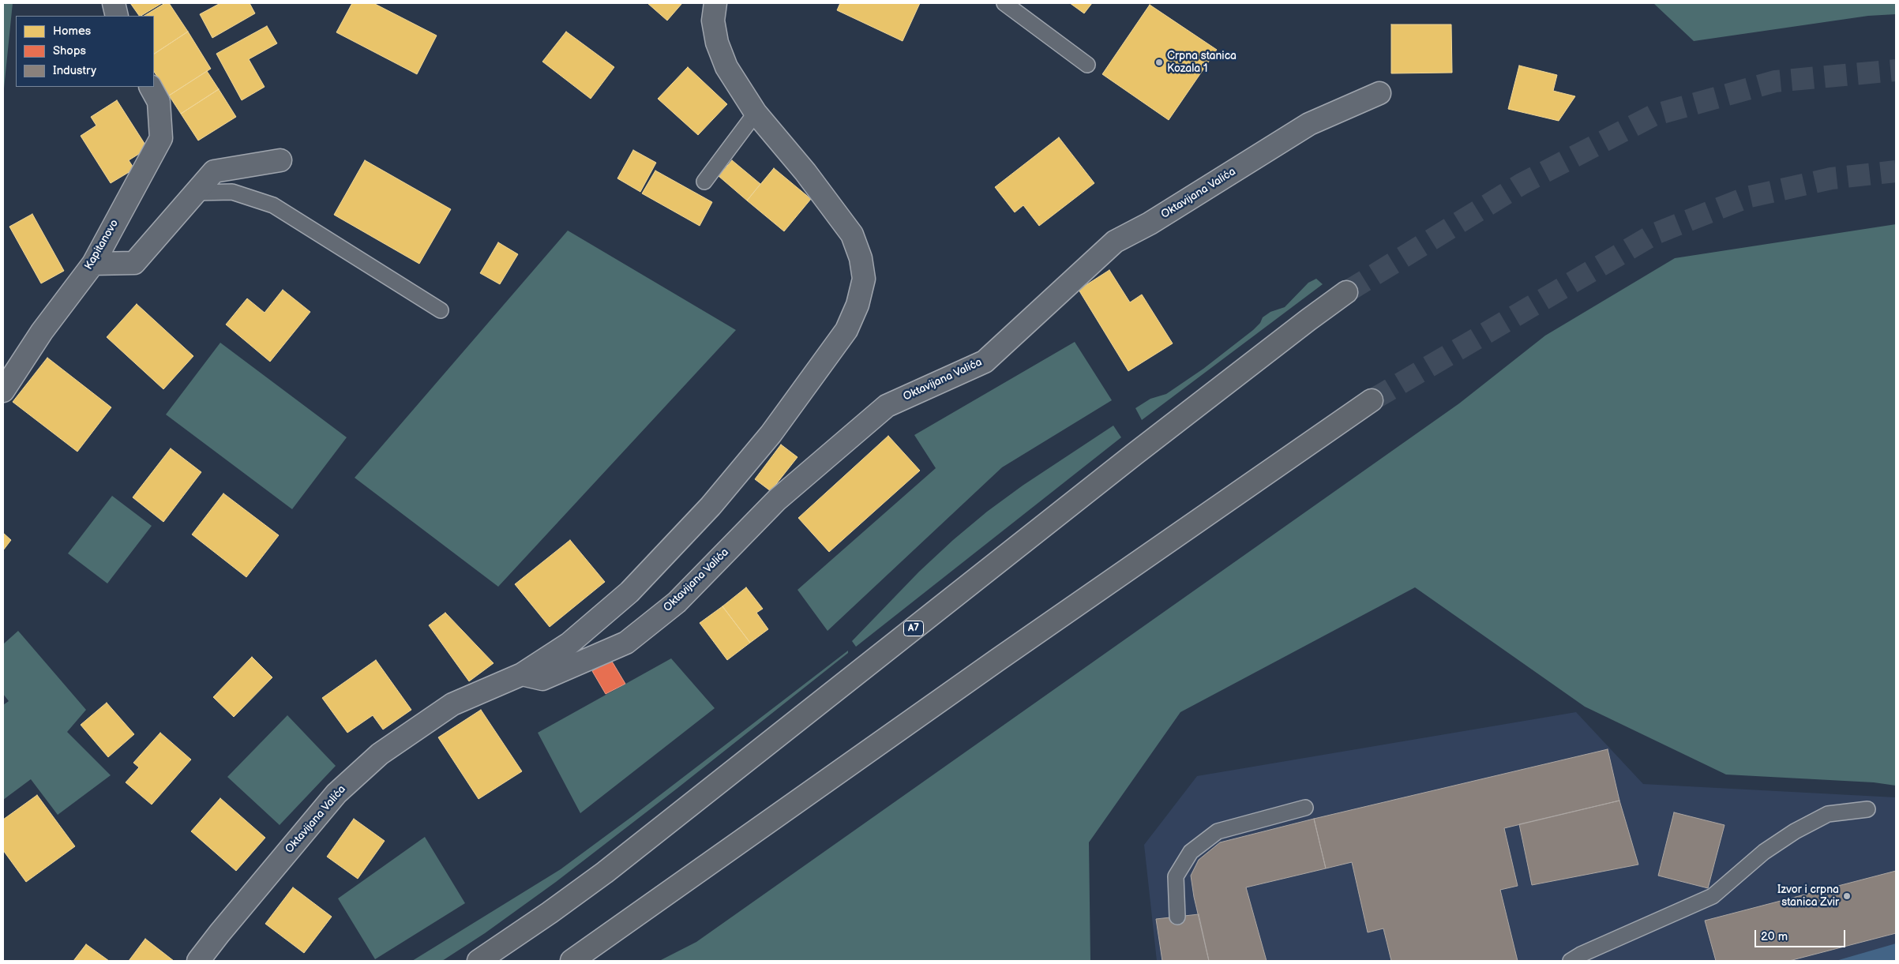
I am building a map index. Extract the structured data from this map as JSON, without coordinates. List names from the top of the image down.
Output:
{
  "streets": {
    "highway": ["A7"],
    "street": ["Oktavijana Valića", "Kapitanovo"]
  },
  "places": ["Crpna stanica Kozala 1", "Izvor i crpna stanica Zvir"],
  "legend": ["Homes", "Shops", "Industry"],
  "scale_bar": "20 m"
}
